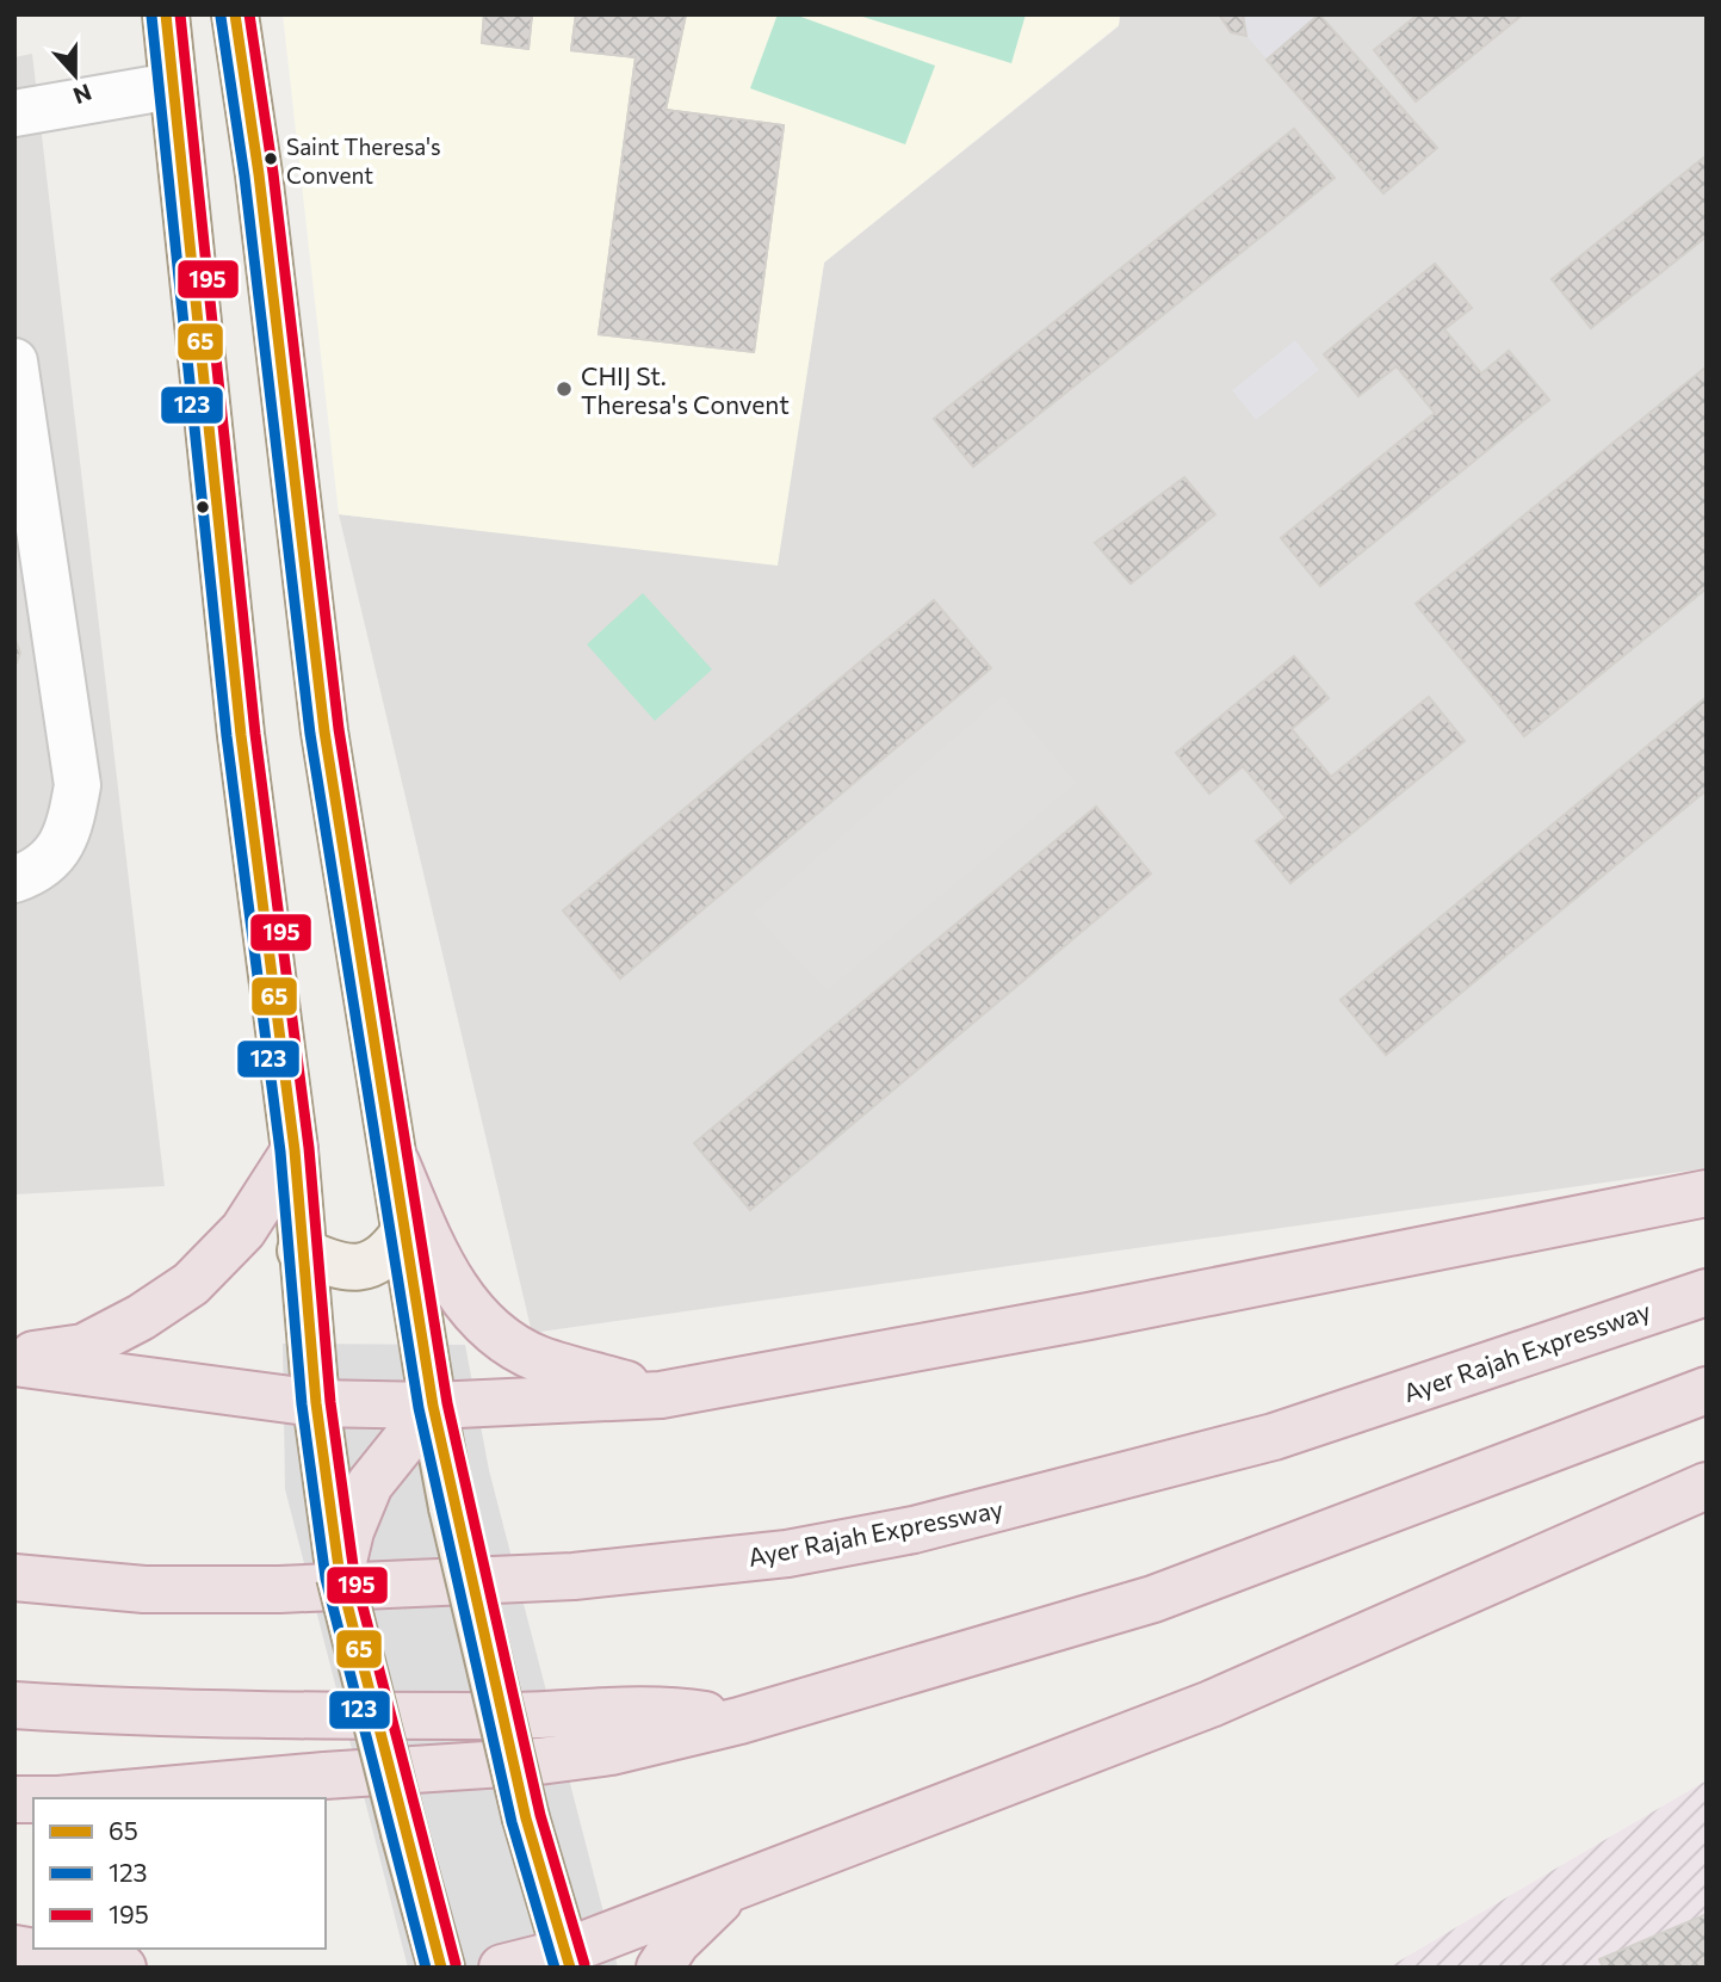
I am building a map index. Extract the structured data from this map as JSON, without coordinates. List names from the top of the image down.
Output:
{
  "streets": {
    "highway": ["Ayer Rajah Expressway"]
  },
  "places": ["Saint Theresa's Convent", "CHIJ St. Theresa's Convent"],
  "lines": ["transit line 65", "transit line 195", "transit line 123"],
  "legend": ["65", "123", "195"],
  "north": "bottom"
}
